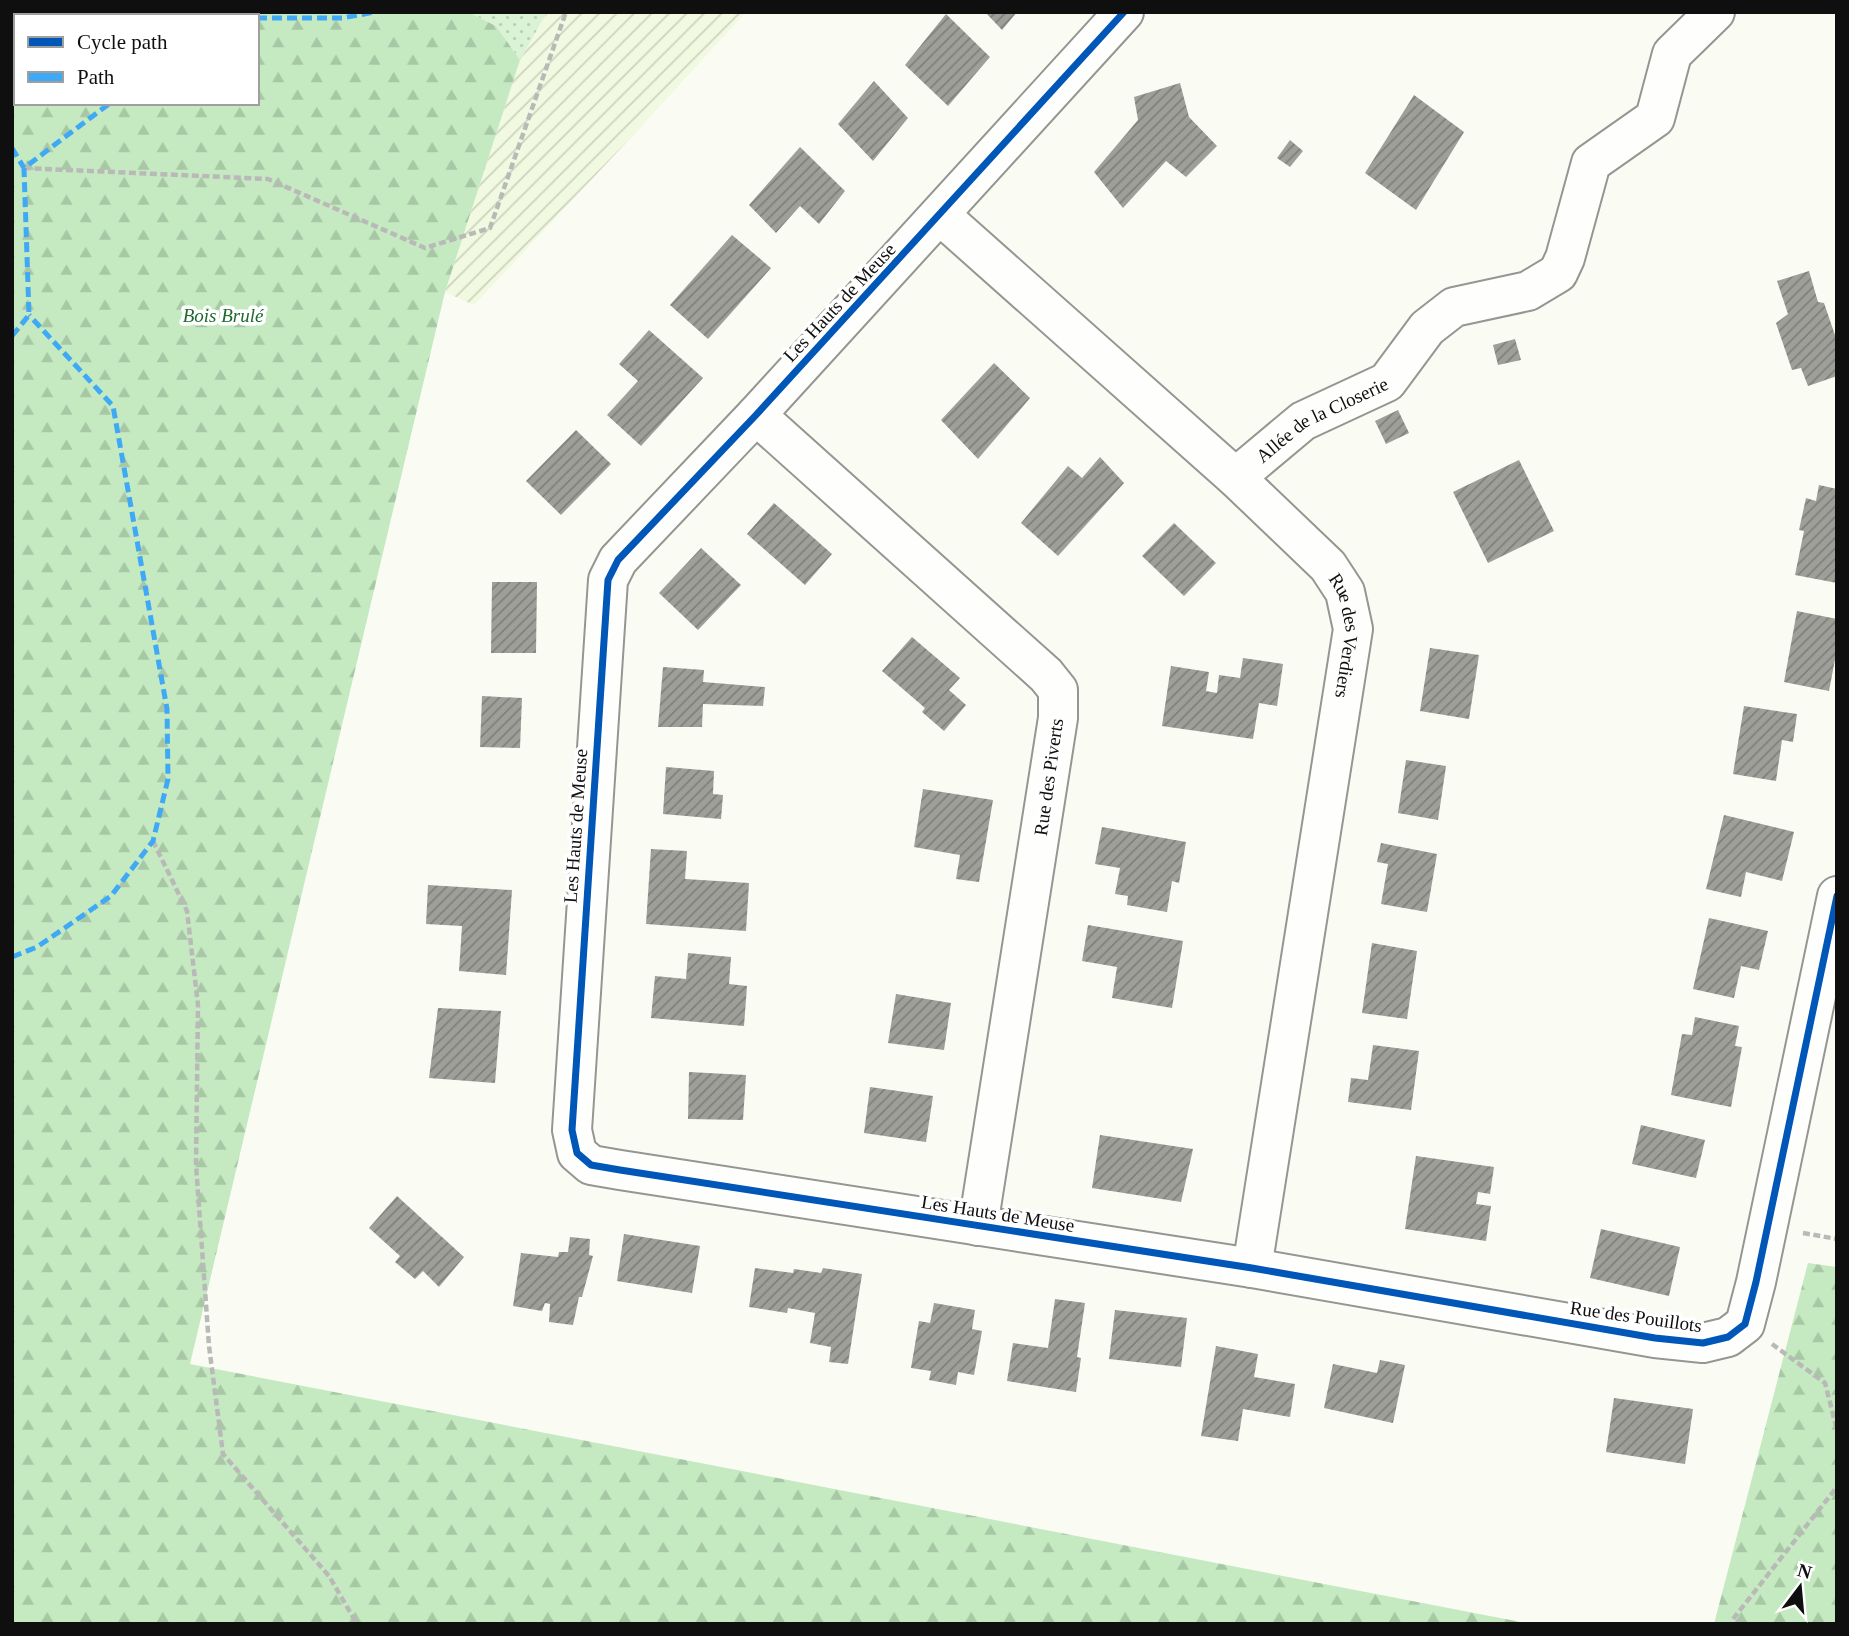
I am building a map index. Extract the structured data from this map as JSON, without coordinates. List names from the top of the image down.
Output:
{
  "streets": {
    "street": [
      "Les Hauts de Meuse",
      "Allée de la Closerie",
      "Rue des Verdiers",
      "Rue des Piverts",
      "Rue des Pouillots"
    ]
  },
  "crossings": [
    ["Les Hauts de Meuse", "Rue des Verdiers"],
    ["Les Hauts de Meuse", "Rue des Piverts"],
    ["Les Hauts de Meuse", "Rue des Pouillots"],
    ["Allée de la Closerie", "Rue des Verdiers"],
    ["Rue des Verdiers", "Rue des Pouillots"]
  ],
  "parks": ["Bois Brulé"],
  "legend": ["Cycle path", "Path"],
  "north": "top"
}
